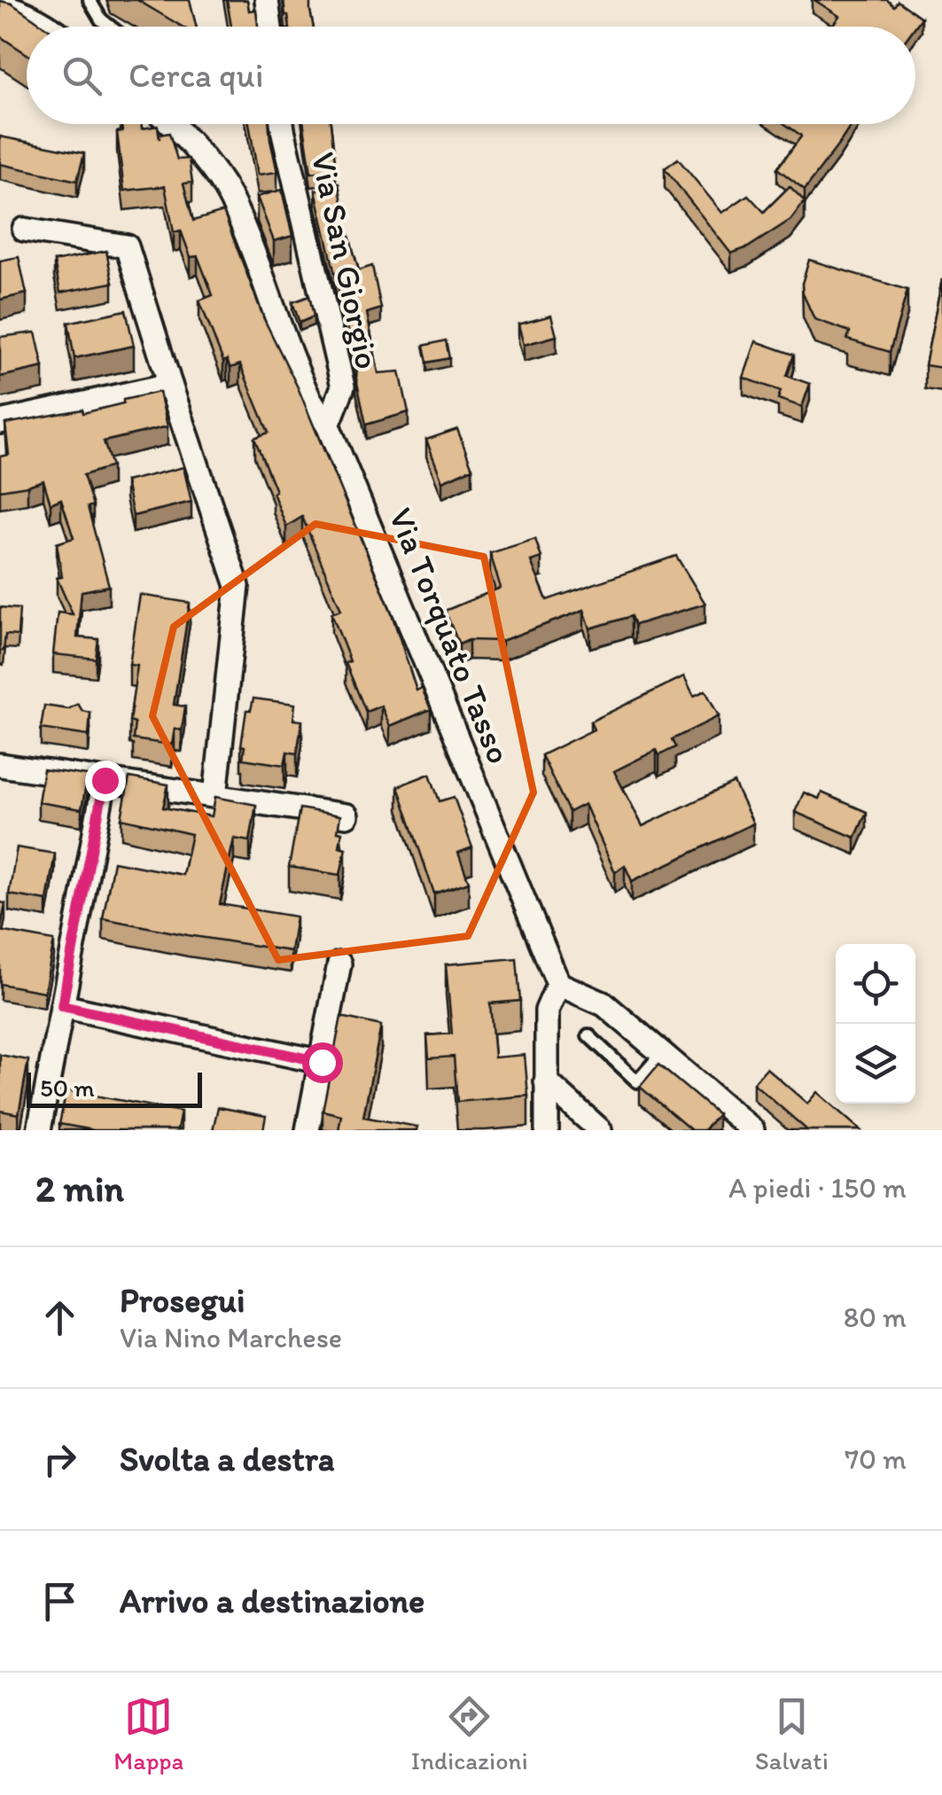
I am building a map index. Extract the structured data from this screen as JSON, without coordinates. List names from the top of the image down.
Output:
{
  "streets": {
    "street": ["Via San Giorgio", "Via Torquato Tasso"]
  },
  "crossings": [
    ["Via San Giorgio", "Via Torquato Tasso"]
  ],
  "scale_bar": "50 m",
  "page": {
    "search": "Cerca qui",
    "scale": "50 m",
    "heading": ["2 min", "A piedi · 150 m"],
    "list": [
      ["Prosegui", "Via Nino Marchese", "80 m"],
      ["Svolta a destra", "70 m"],
      "Arrivo a destinazione"
    ],
    "nav": ["Mappa", "Indicazioni", "Salvati"]
  }
}
